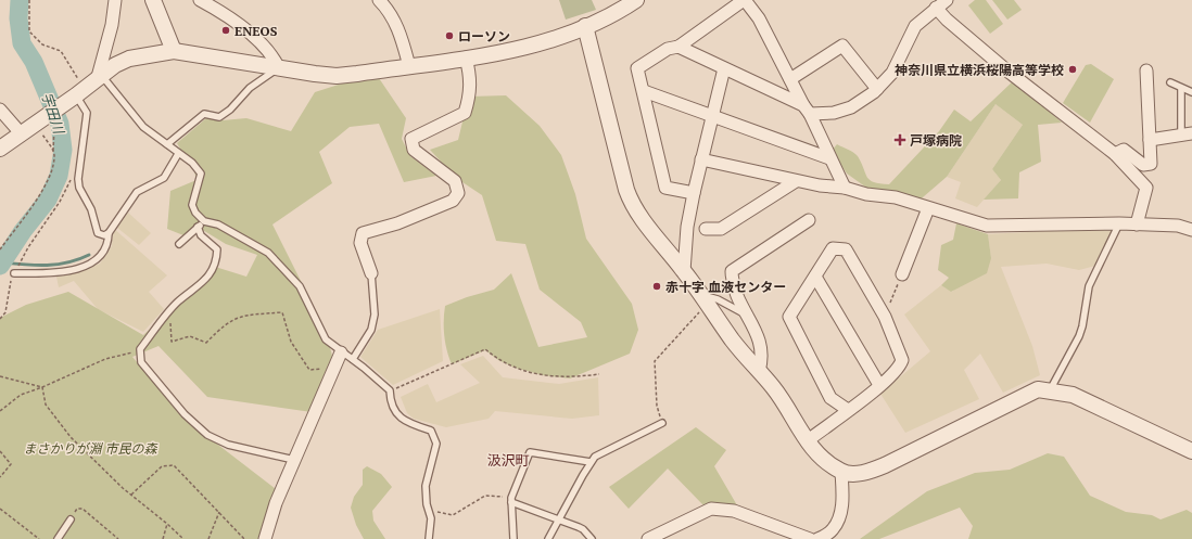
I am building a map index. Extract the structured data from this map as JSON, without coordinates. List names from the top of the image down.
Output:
{
  "districts": ["汲沢町"],
  "water": ["宇田川"],
  "parks": ["まさかりが淵 市民の森"],
  "places": {
    "other": [
      "ENEOS",
      "ローソン",
      "神奈川県立横浜桜陽高等学校",
      "赤十字 血液センター"
    ],
    "health": ["戸塚病院"]
  }
}
